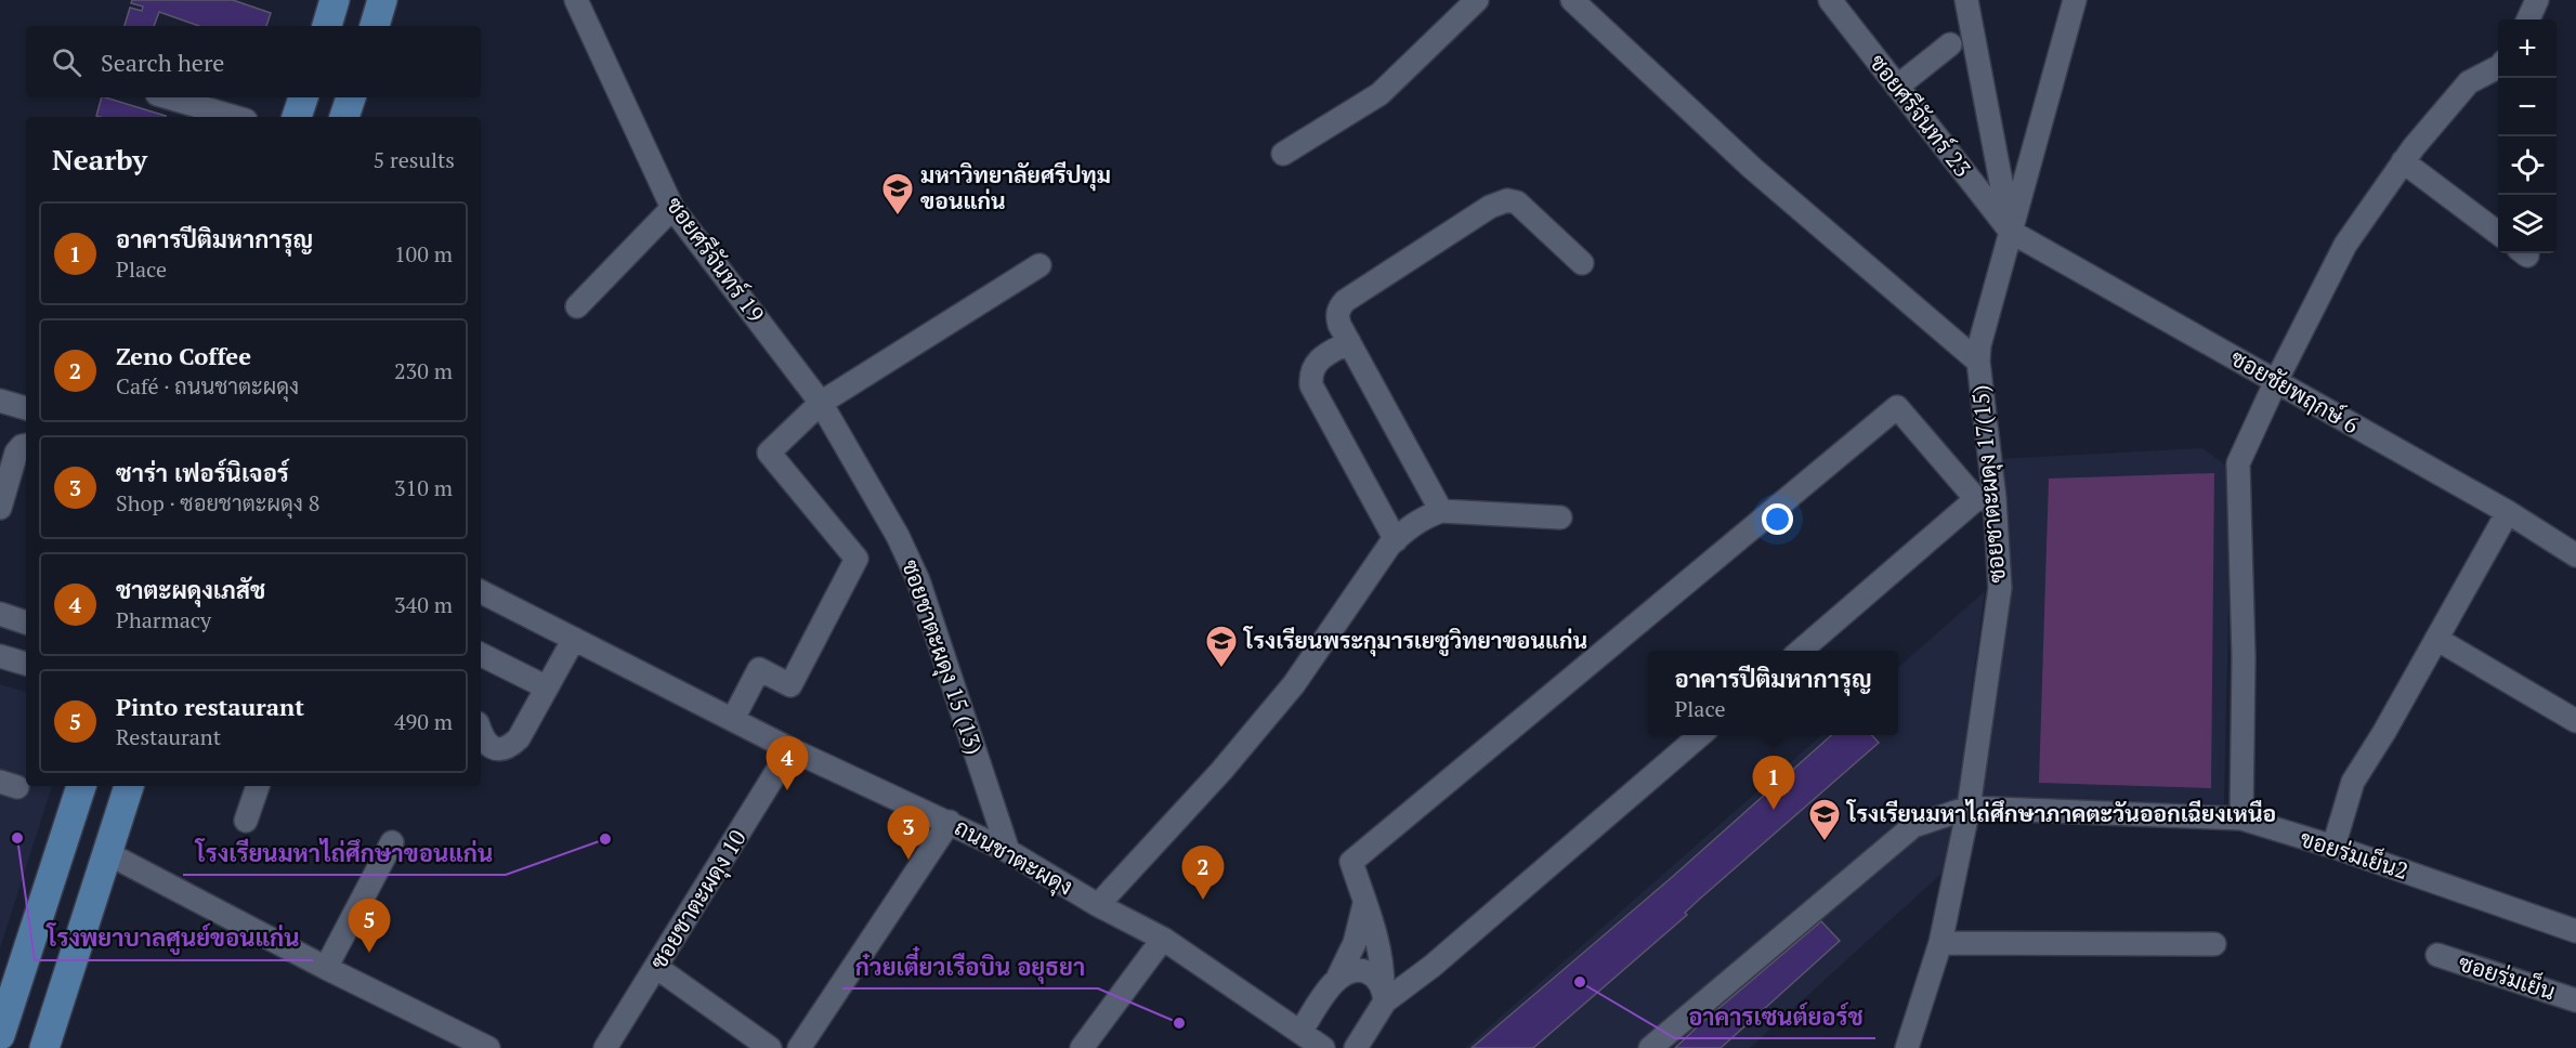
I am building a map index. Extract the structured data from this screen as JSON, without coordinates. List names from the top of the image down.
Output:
{
  "streets": {
    "street": [
      "ซอยศรีจันทร์ 23",
      "ซอยศรีจันทร์ 19",
      "ซอยชัยพฤกษ์ 6",
      "ซอยชาตะผดุง 17(15)",
      "ซอยชาตะผดุง 15 (13)",
      "ขอยร่มเย็น2",
      "ถนนชาตะผดุง",
      "ซอยชาตะผดุง 10",
      "ซอยร่มเย็น"
    ]
  },
  "crossings": [
    ["ซอยศรีจันทร์ 23", "ซอยชัยพฤกษ์ 6"],
    ["ซอยศรีจันทร์ 23", "ซอยชาตะผดุง 17(15)"],
    ["ซอยศรีจันทร์ 19", "ซอยชาตะผดุง 15 (13)"],
    ["ซอยชัยพฤกษ์ 6", "ซอยชาตะผดุง 17(15)"],
    ["ซอยชาตะผดุง 17(15)", "ขอยร่มเย็น2"],
    ["ซอยชาตะผดุง 15 (13)", "ถนนชาตะผดุง"],
    ["ถนนชาตะผดุง", "ซอยชาตะผดุง 10"]
  ],
  "places": {
    "school or university": ["มหาวิทยาลัยศรีปทุม ขอนแก่น", "โรงเรียนพระกุมารเยซูวิทยาขอนแก่น", "โรงเรียนมหาไถ่ศึกษาภาคตะวันออกเฉียงเหนือ"],
    "other": [
      "โรงพยาบาลศูนย์ขอนแก่น",
      "โรงเรียนมหาไถ่ศึกษาขอนแก่น",
      "อาคารเซนต์ยอร์ช",
      "ก๋วยเตี๋ยวเรือบิน อยุธยา"
    ]
  },
  "page": {
    "map_buttons": ["+", "−"],
    "search": "Search here",
    "heading": ["Nearby", "5 results"],
    "list": [
      {
        "mark": "1",
        "name": "อาคารปีติมหาการุญ",
        "note": "Place",
        "value": "100 m"
      },
      {
        "mark": "2",
        "name": "Zeno Coffee",
        "note": "Café · ถนนชาตะผดุง",
        "value": "230 m"
      },
      {
        "mark": "3",
        "name": "ซาร่า เฟอร์นิเจอร์",
        "note": "Shop · ซอยชาตะผดุง 8",
        "value": "310 m"
      },
      {
        "mark": "4",
        "name": "ชาตะผดุงเภสัช",
        "note": "Pharmacy",
        "value": "340 m"
      },
      {
        "mark": "5",
        "name": "Pinto restaurant",
        "note": "Restaurant",
        "value": "490 m"
      }
    ],
    "popup": ["อาคารปีติมหาการุญ", "Place"],
    "pins": [
      "4",
      "1",
      "3",
      "2",
      "5"
    ]
  }
}
